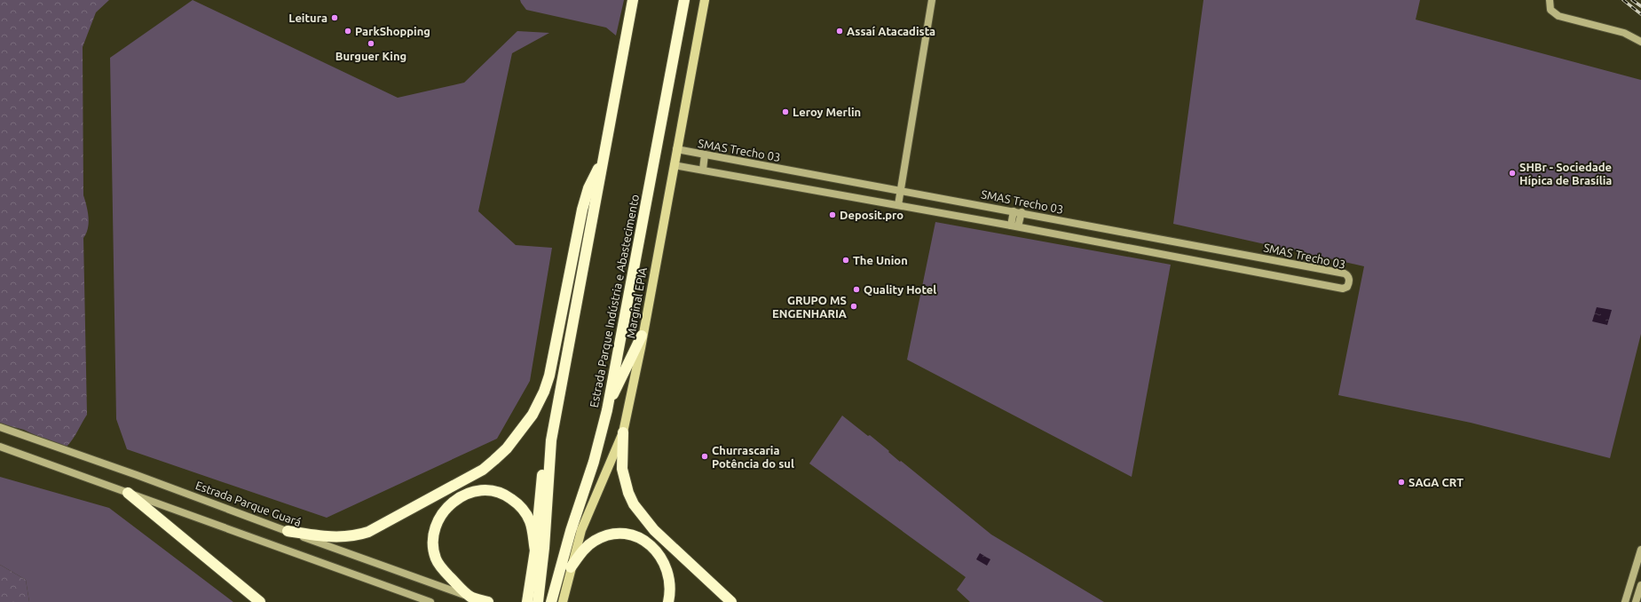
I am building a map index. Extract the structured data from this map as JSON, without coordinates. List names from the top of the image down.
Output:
{
  "streets": {
    "highway": ["Estrada Parque Indústria e Abastecimento", "Estrada Parque Guará"],
    "main road": ["Marginal EPIA"],
    "street": ["SMAS Trecho 03"]
  },
  "crossings": [
    ["SMAS Trecho 03", "Marginal EPIA"]
  ],
  "places": [
    "Leitura",
    "ParkShopping",
    "Assaí Atacadista",
    "Burguer King",
    "Leroy Merlin",
    "SHBr - Sociedade Hípica de Brasília",
    "Deposit.pro",
    "The Union",
    "Quality Hotel",
    "GRUPO MS ENGENHARIA",
    "Churrascaria Potência do sul",
    "SAGA CRT"
  ]
}
